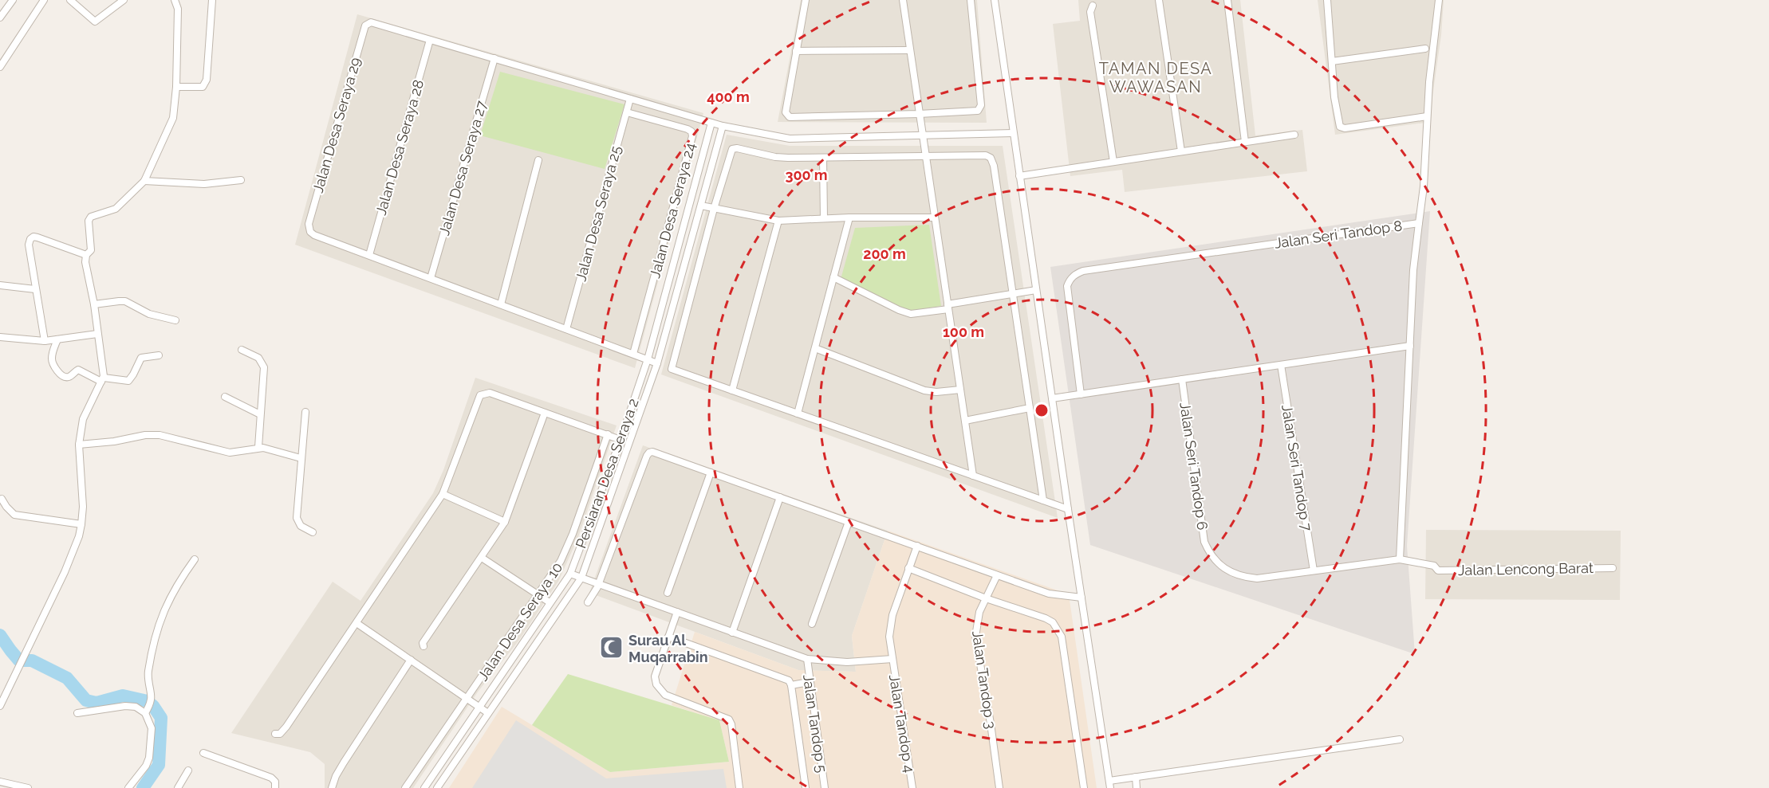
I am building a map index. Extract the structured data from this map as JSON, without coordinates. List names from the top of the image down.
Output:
{
  "streets": {
    "street": [
      "Jalan Desa Seraya 29",
      "Jalan Desa Seraya 28",
      "Jalan Desa Seraya 27",
      "Jalan Desa Seraya 24",
      "Jalan Desa Seraya 25",
      "Jalan Seri Tandop 8",
      "Jalan Seri Tandop 6",
      "Jalan Seri Tandop 7",
      "Persiaran Desa Seraya 2",
      "Jalan Lencong Barat",
      "Jalan Desa Seraya 10",
      "Jalan Tandop 3",
      "Jalan Tandop 5",
      "Jalan Tandop 4"
    ]
  },
  "crossings": [
    ["Jalan Desa Seraya 29", "Jalan Desa Seraya 28"],
    ["Jalan Desa Seraya 24", "Jalan Desa Seraya 25"],
    ["Jalan Seri Tandop 8", "Jalan Seri Tandop 6"],
    ["Jalan Seri Tandop 6", "Jalan Seri Tandop 7"],
    ["Jalan Seri Tandop 6", "Jalan Lencong Barat"]
  ],
  "districts": ["TAMAN DESA WAWASAN"],
  "places": {
    "mosque": ["Surau Al Muqarrabin"]
  },
  "rings": [
    "400 m",
    "300 m",
    "200 m",
    "100 m"
  ]
}
